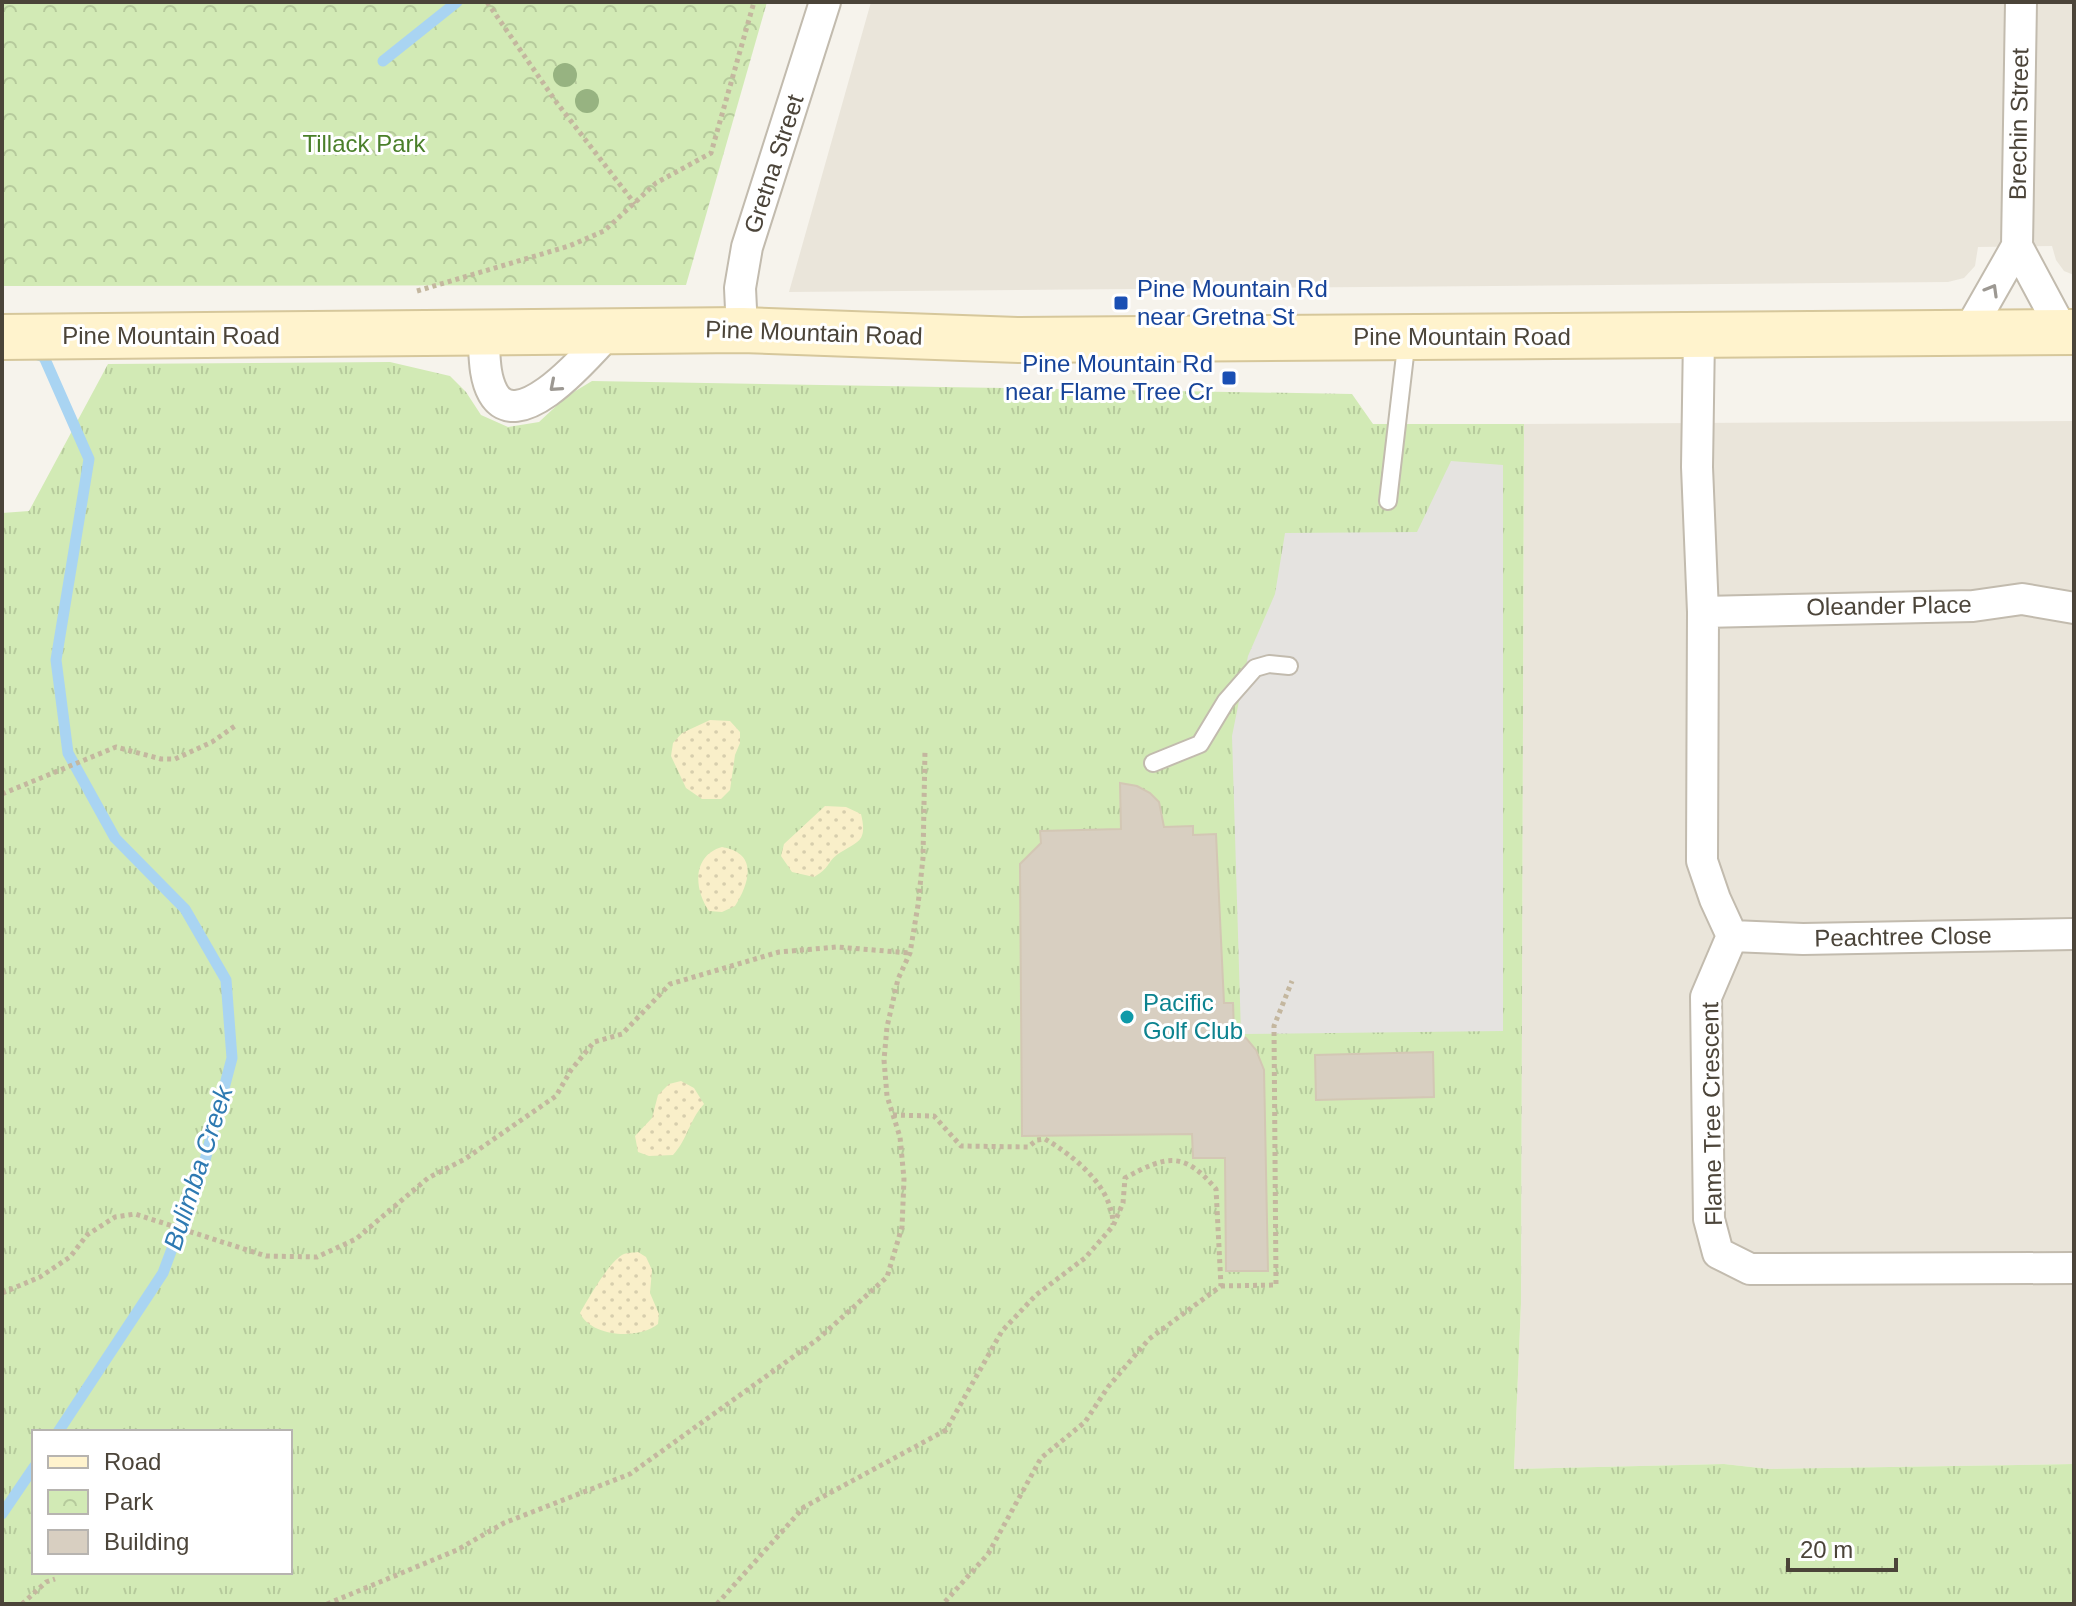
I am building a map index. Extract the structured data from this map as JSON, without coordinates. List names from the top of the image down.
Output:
{
  "streets": {
    "main road": ["Pine Mountain Road"],
    "street": [
      "Brechin Street",
      "Gretna Street",
      "Oleander Place",
      "Peachtree Close",
      "Flame Tree Crescent"
    ]
  },
  "crossings": [
    ["Brechin Street", "Pine Mountain Road"],
    ["Gretna Street", "Pine Mountain Road"],
    ["Peachtree Close", "Flame Tree Crescent"]
  ],
  "water": ["Bulimba Creek"],
  "parks": ["Tillack Park"],
  "places": {
    "transit": ["Pine Mountain Rd near Gretna St", "Pine Mountain Rd near Flame Tree Cr"],
    "other": ["Pacific Golf Club"]
  },
  "legend": ["Road", "Park", "Building"],
  "scale_bar": "20 m"
}
